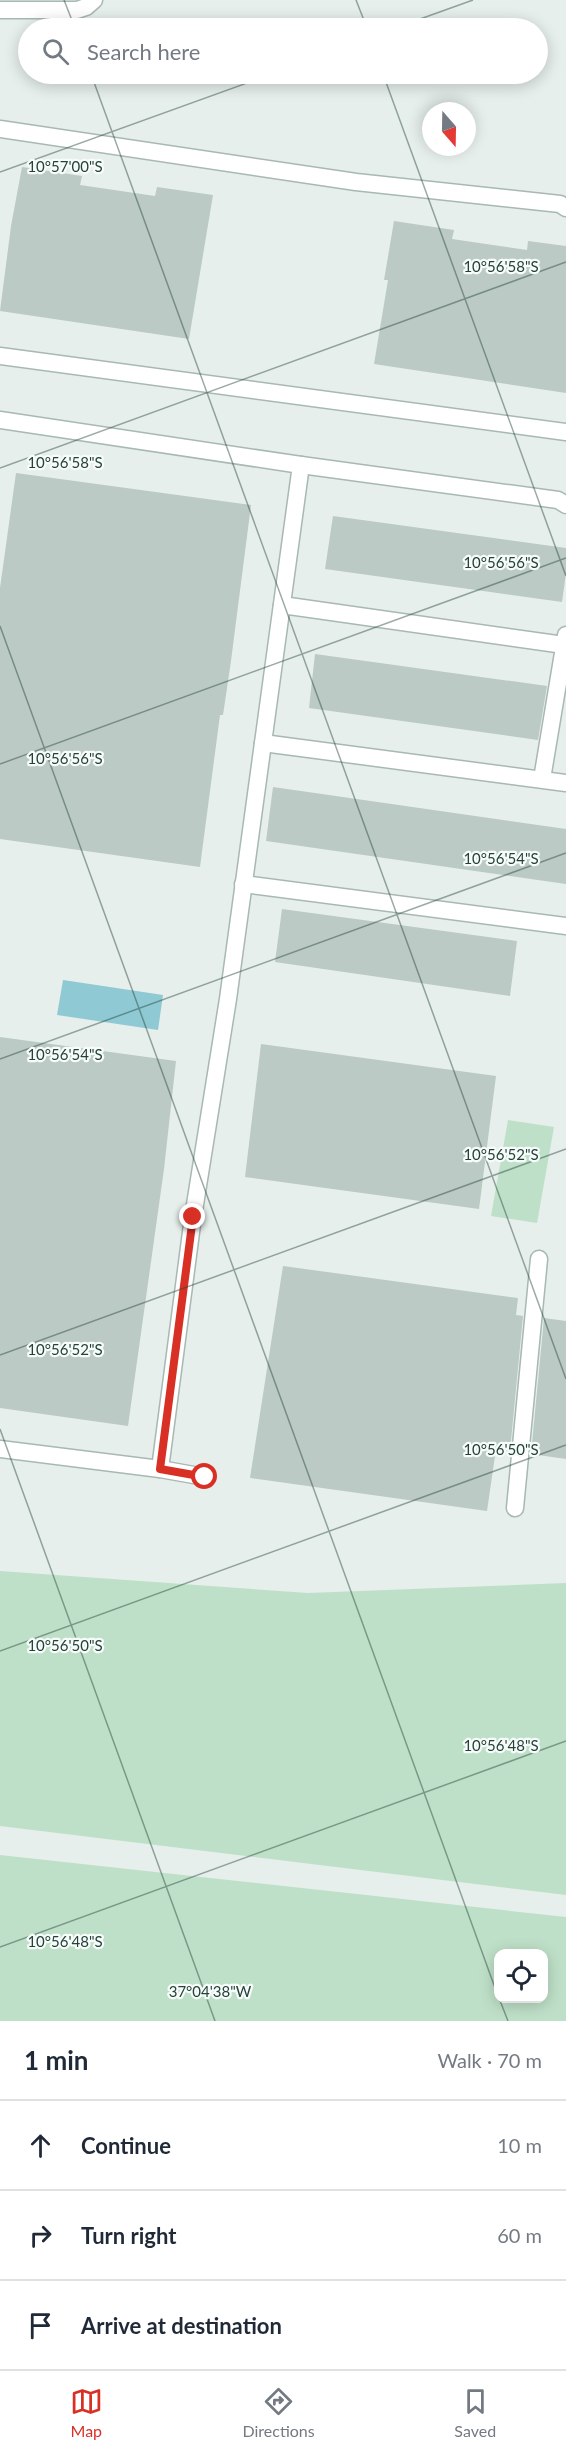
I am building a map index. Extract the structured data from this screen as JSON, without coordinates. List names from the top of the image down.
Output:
{
  "north": "bottom",
  "page": {
    "search": "Search here",
    "heading": ["1 min", "Walk · 70 m"],
    "list": [
      ["Continue", "10 m"],
      ["Turn right", "60 m"],
      "Arrive at destination"
    ],
    "nav": ["Map", "Directions", "Saved"]
  },
  "coordinates": [
    "10°57'00\"S",
    "10°56'58\"S",
    "10°56'56\"S",
    "10°56'54\"S",
    "10°56'52\"S",
    "10°56'50\"S",
    "10°56'48\"S",
    "37°04'38\"W"
  ]
}
